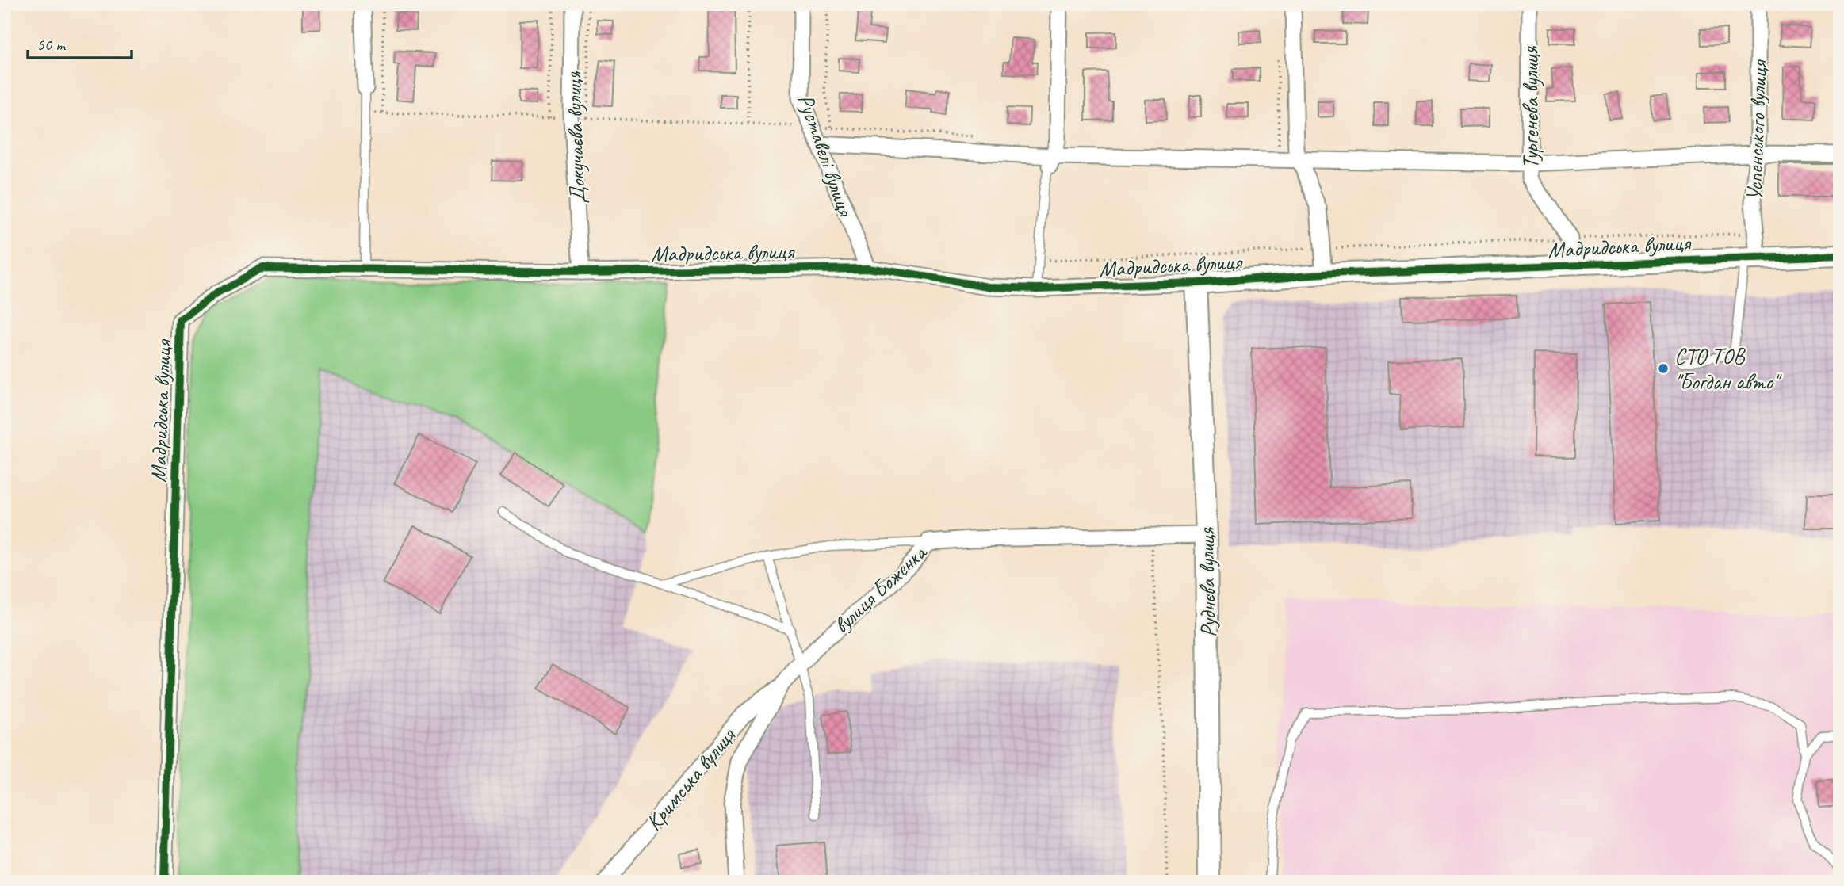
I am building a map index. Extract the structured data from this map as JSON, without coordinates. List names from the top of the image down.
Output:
{
  "streets": {
    "street": [
      "Тургенєва вулиця",
      "Успенського вулиця",
      "Докучаєва вулиця",
      "Руставелі вулиця",
      "Мадридська вулиця",
      "Руднєва вулиця",
      "вулиця Боженка",
      "Кримська вулиця"
    ]
  },
  "crossings": [
    ["Успенського вулиця", "Мадридська вулиця"],
    ["Докучаєва вулиця", "Мадридська вулиця"],
    ["Руставелі вулиця", "Мадридська вулиця"],
    ["Мадридська вулиця", "Руднєва вулиця"],
    ["Руднєва вулиця", "вулиця Боженка"],
    ["вулиця Боженка", "Кримська вулиця"]
  ],
  "places": ["СТО ТОВ \"Богдан авто\""],
  "scale_bar": "50 m"
}
